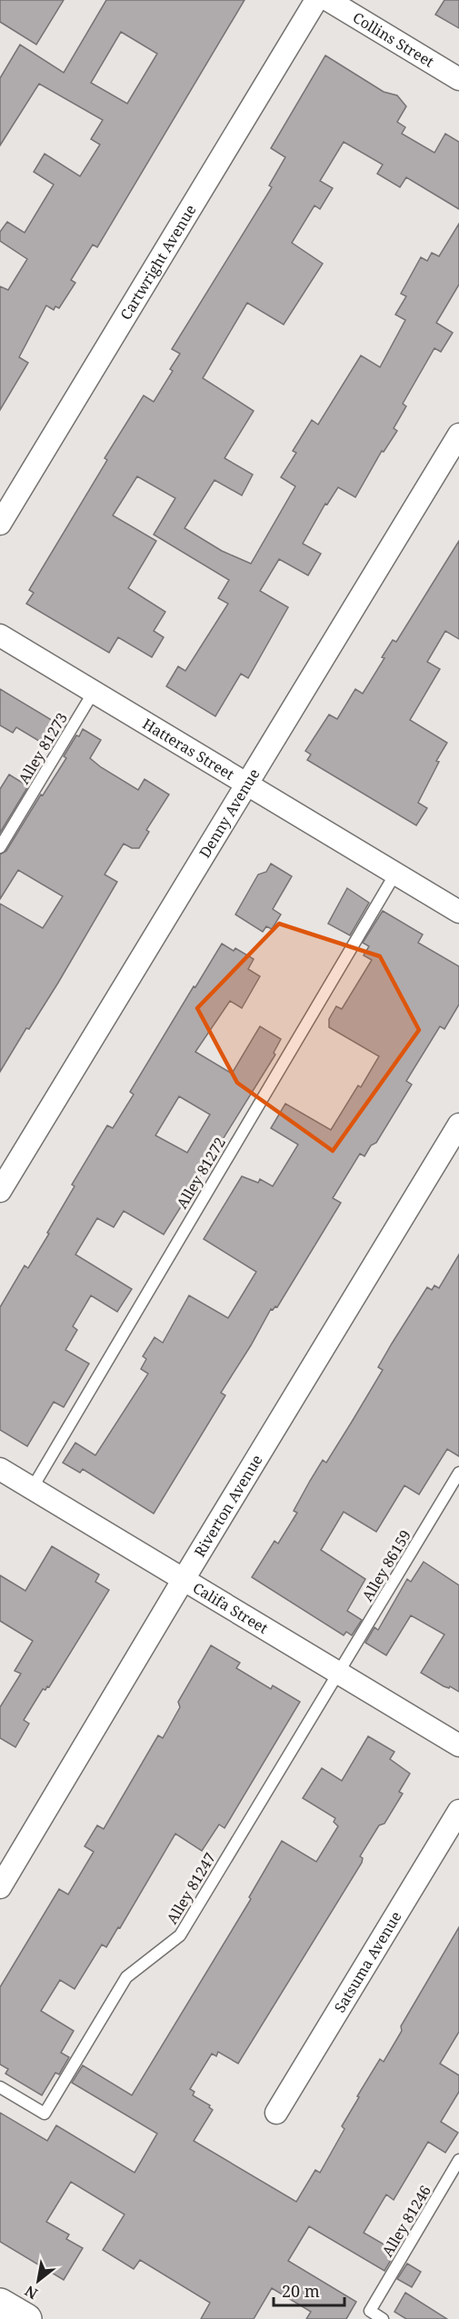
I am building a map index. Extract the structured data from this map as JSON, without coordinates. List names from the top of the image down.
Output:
{
  "streets": {
    "street": [
      "Collins Street",
      "Cartwright Avenue",
      "Hatteras Street",
      "Denny Avenue",
      "Riverton Avenue",
      "Califa Street",
      "Satsuma Avenue"
    ],
    "lane": [
      "Alley 81273",
      "Alley 81272",
      "Alley 86159",
      "Alley 81247",
      "Alley 81246"
    ]
  },
  "crossings": [
    ["Alley 81273", "Hatteras Street"],
    ["Hatteras Street", "Denny Avenue"],
    ["Hatteras Street", "Alley 81272"],
    ["Alley 81272", "Califa Street"],
    ["Riverton Avenue", "Califa Street"],
    ["Alley 86159", "Califa Street"],
    ["Alley 86159", "Alley 81247"],
    ["Califa Street", "Alley 81247"]
  ],
  "scale_bar": "20 m",
  "north": "bottom left"
}
